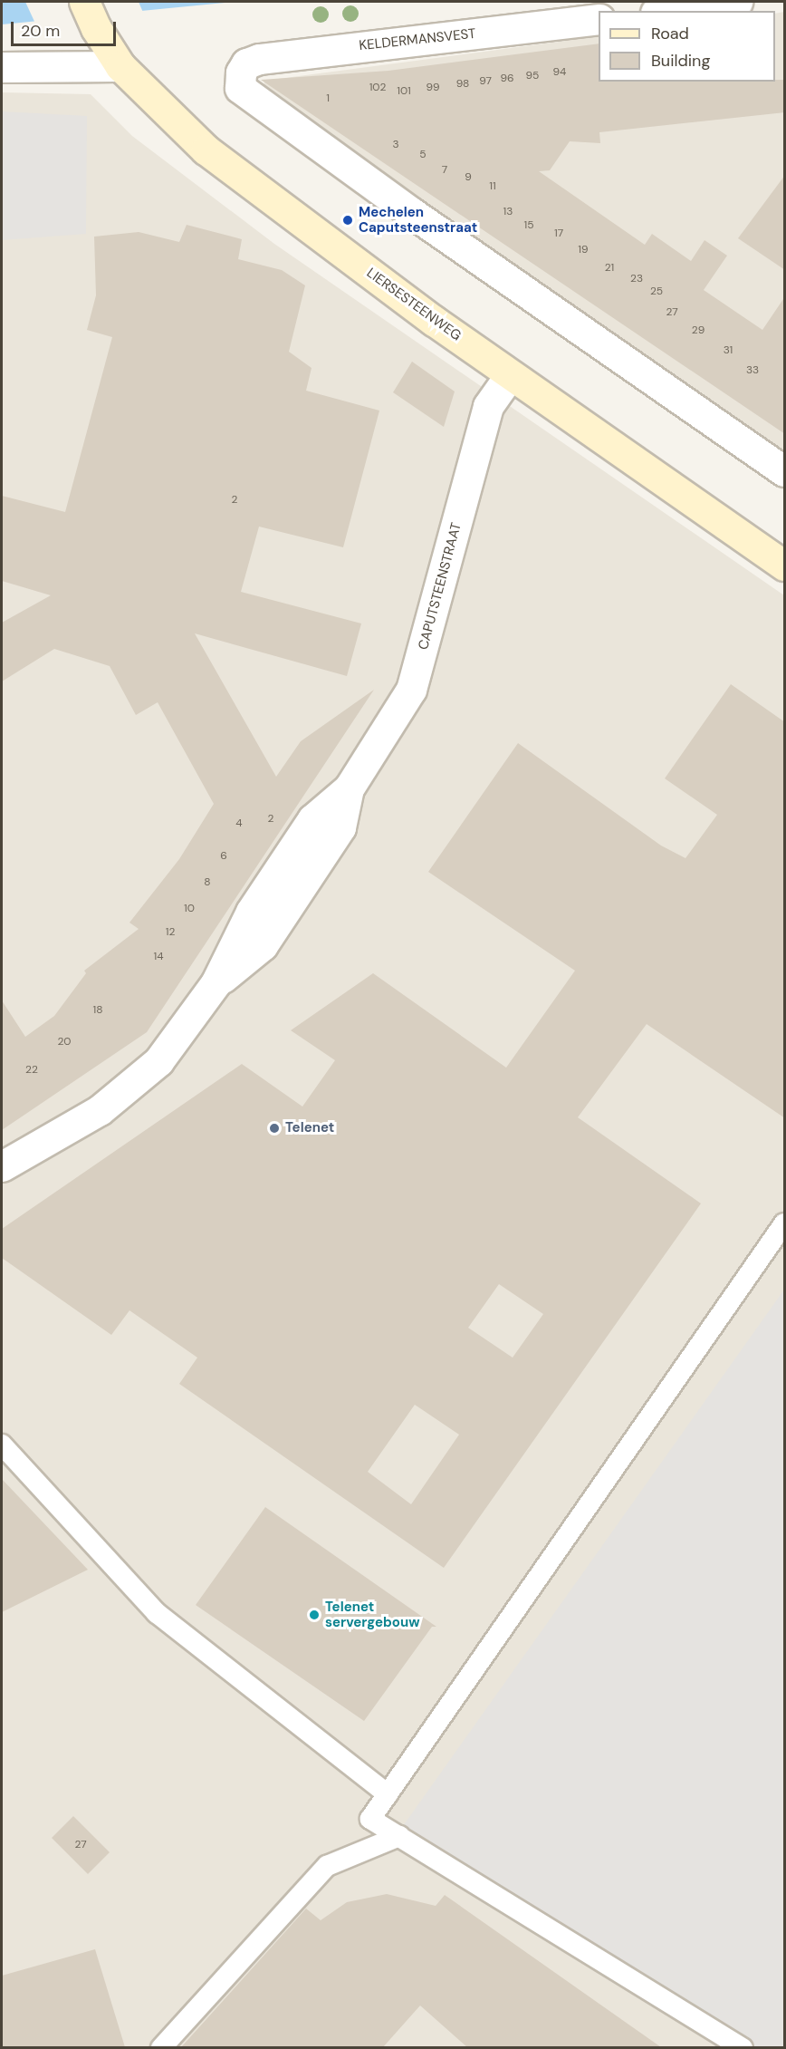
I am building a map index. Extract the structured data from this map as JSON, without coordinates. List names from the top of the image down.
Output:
{
  "streets": {
    "main road": ["LIERSESTEENWEG"],
    "street": ["KELDERMANSVEST", "CAPUTSTEENSTRAAT"]
  },
  "crossings": [
    ["LIERSESTEENWEG", "CAPUTSTEENSTRAAT"]
  ],
  "places": ["Mechelen Caputsteenstraat", "Telenet", "Telenet servergebouw"],
  "house_numbers": [
    "94",
    "95",
    "96",
    "97",
    "98",
    "102",
    "99",
    "101",
    "1",
    "3",
    "5",
    "7",
    "9",
    "11",
    "13",
    "15",
    "17",
    "19",
    "21",
    "23",
    "25",
    "27",
    "29",
    "31",
    "33",
    "2",
    "2",
    "4",
    "6",
    "8",
    "10",
    "12",
    "14",
    "18",
    "20",
    "22",
    "27"
  ],
  "legend": ["Road", "Building"],
  "scale_bar": "20 m"
}
